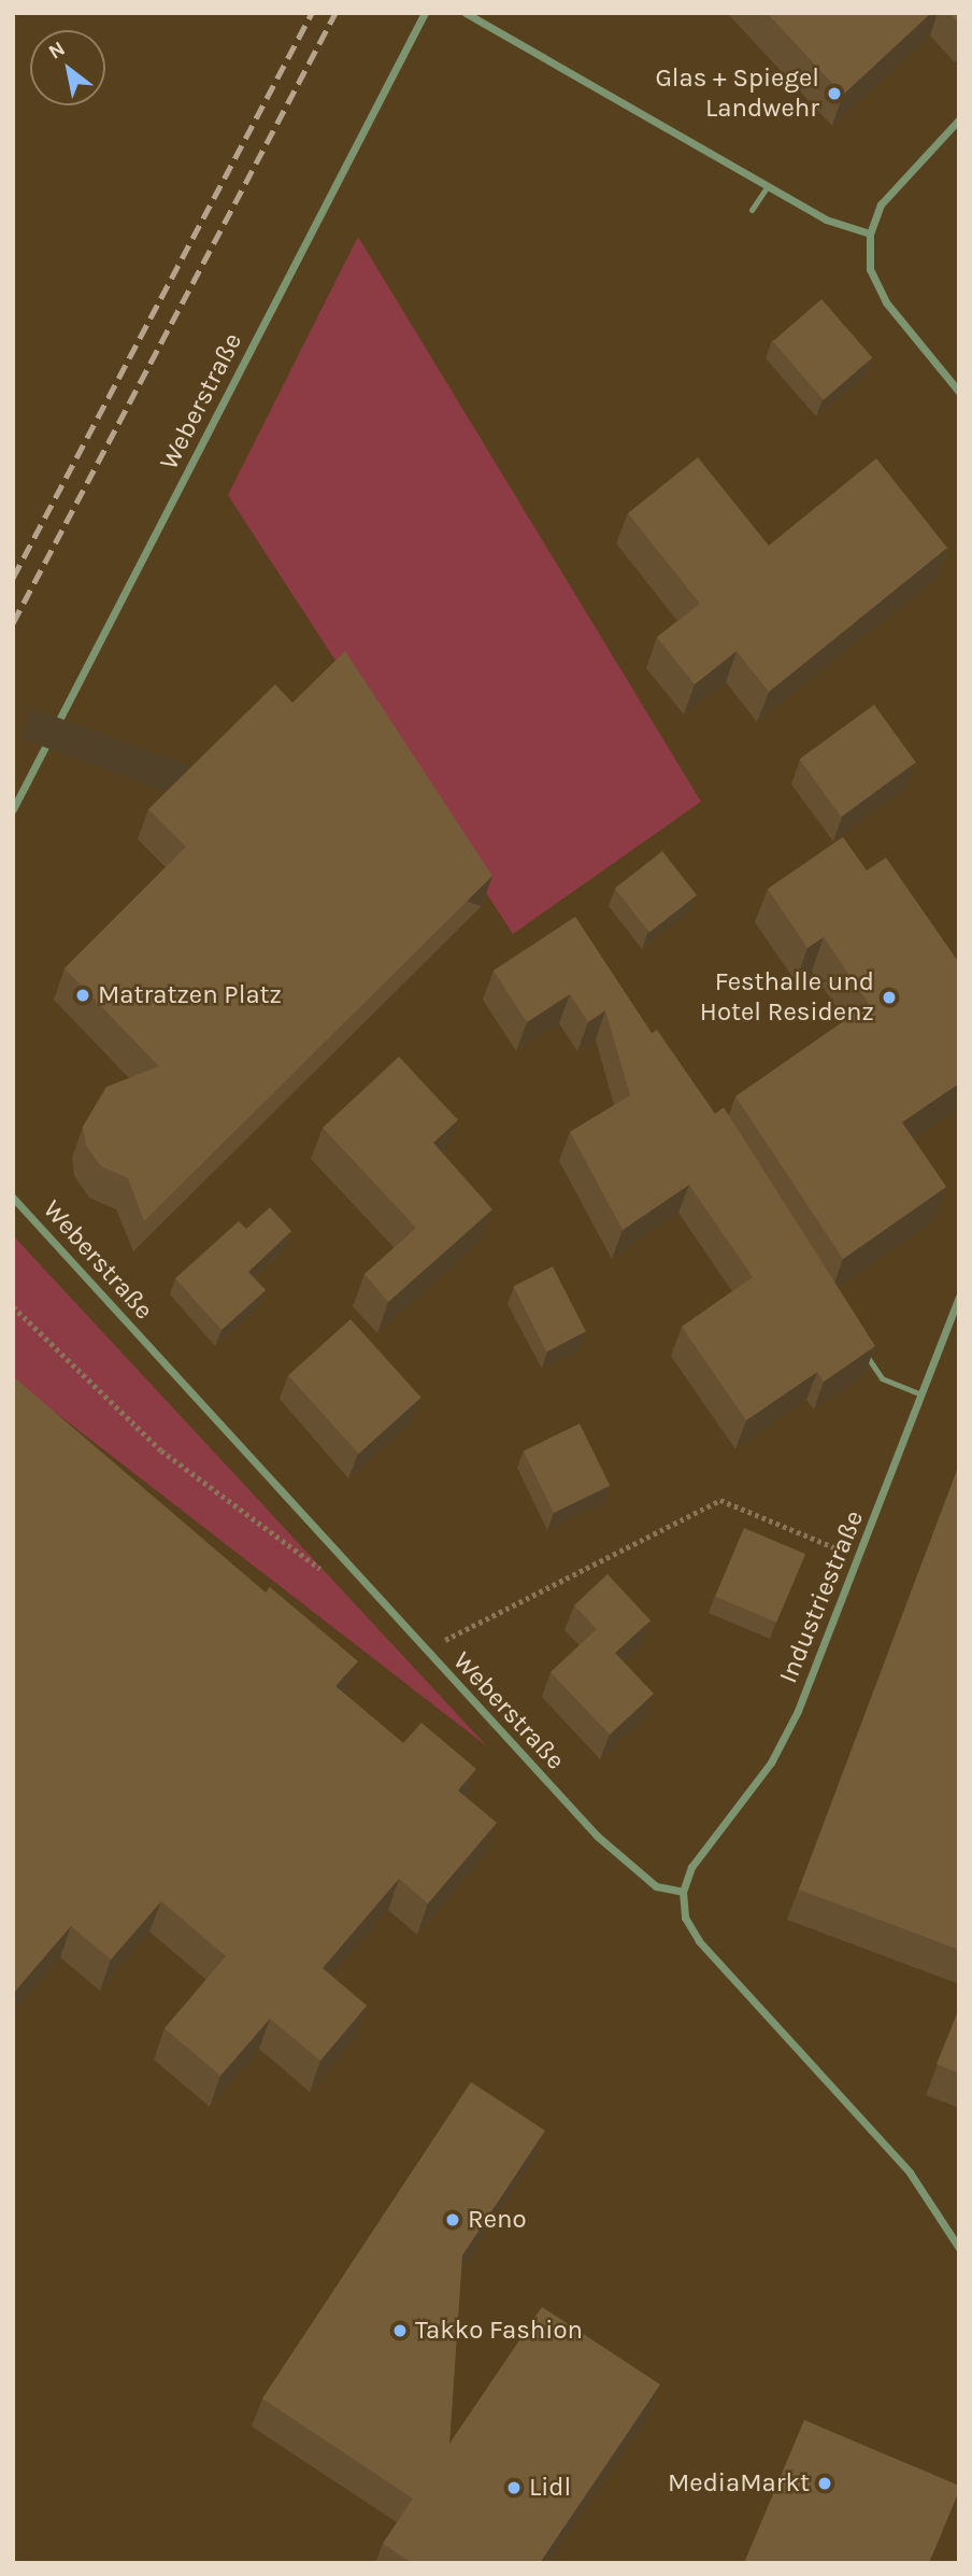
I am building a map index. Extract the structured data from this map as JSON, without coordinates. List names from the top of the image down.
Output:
{
  "streets": {
    "street": ["Weberstraße", "Industriestraße"]
  },
  "crossings": [
    ["Weberstraße", "Industriestraße"]
  ],
  "places": [
    "Glas + Spiegel Landwehr",
    "Matratzen Platz",
    "Festhalle und Hotel Residenz",
    "Reno",
    "Takko Fashion",
    "MediaMarkt",
    "Lidl"
  ],
  "north": "top left"
}
